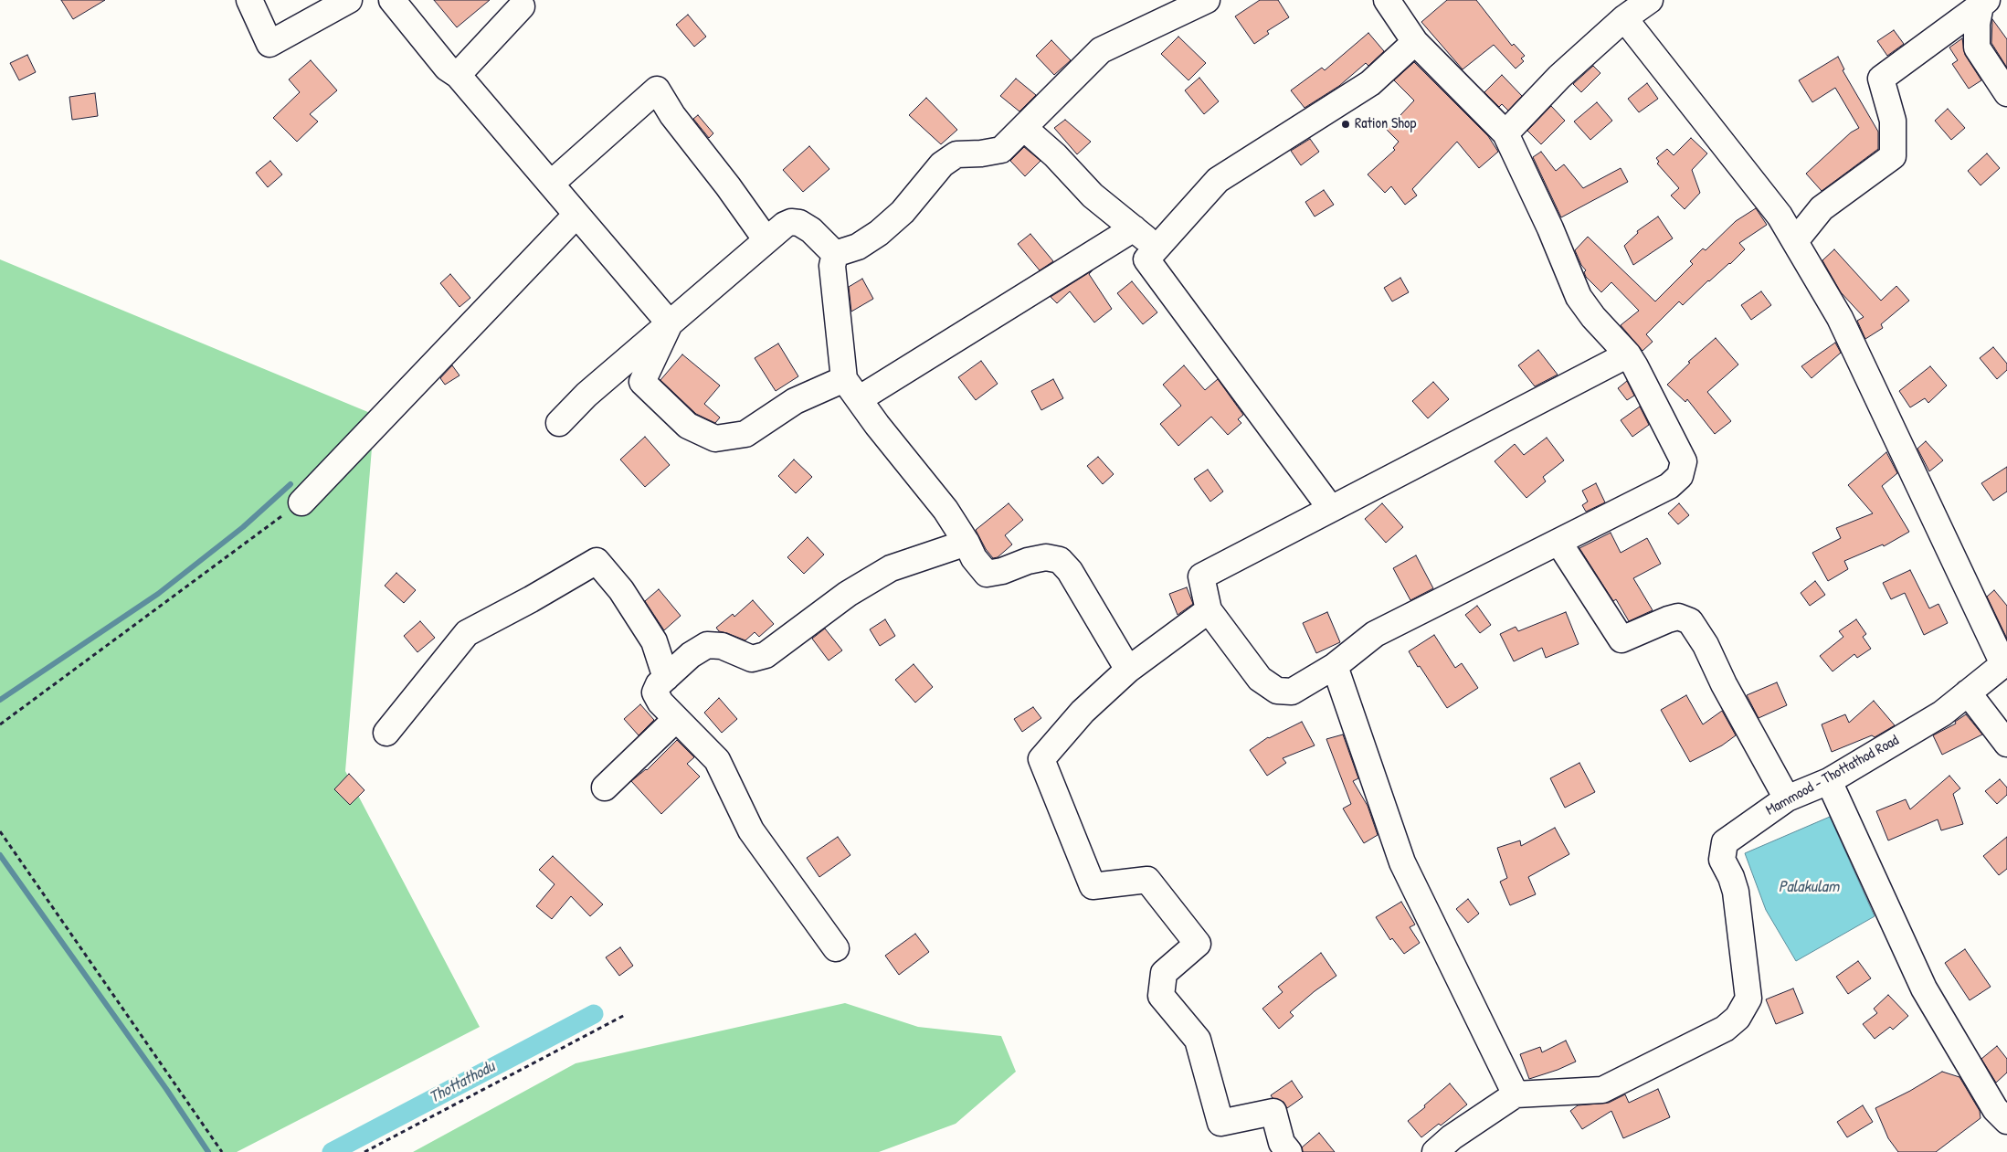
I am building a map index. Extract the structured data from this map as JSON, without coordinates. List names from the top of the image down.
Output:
{
  "streets": {
    "street": ["Mammood - Thottathod Road"]
  },
  "water": ["Palakulam", "Thottathodu"],
  "places": ["Ration Shop"]
}
